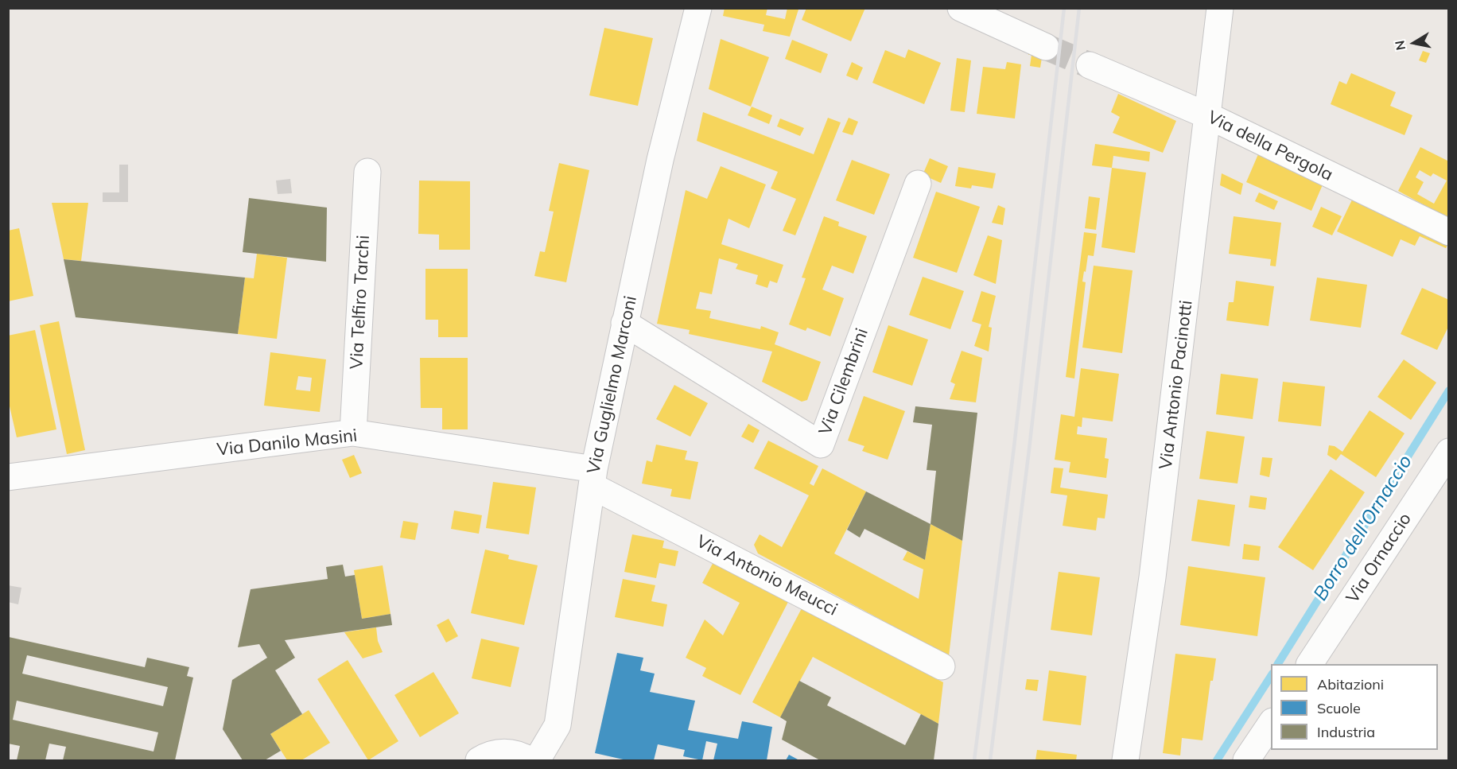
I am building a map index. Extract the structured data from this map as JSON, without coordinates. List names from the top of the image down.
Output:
{
  "streets": {
    "street": [
      "Via della Pergola",
      "Via Telfiro Tarchi",
      "Via Cilembrini",
      "Via Guglielmo Marconi",
      "Via Antonio Pacinotti",
      "Via Danilo Masini",
      "Via Ornaccio",
      "Via Antonio Meucci"
    ]
  },
  "crossings": [
    ["Via della Pergola", "Via Antonio Pacinotti"],
    ["Via Telfiro Tarchi", "Via Danilo Masini"],
    ["Via Cilembrini", "Via Guglielmo Marconi"],
    ["Via Guglielmo Marconi", "Via Danilo Masini"],
    ["Via Guglielmo Marconi", "Via Antonio Meucci"],
    ["Via Danilo Masini", "Via Antonio Meucci"]
  ],
  "water": ["Borro dell'Ornaccio"],
  "legend": ["Abitazioni", "Scuole", "Industria"],
  "north": "left"
}
